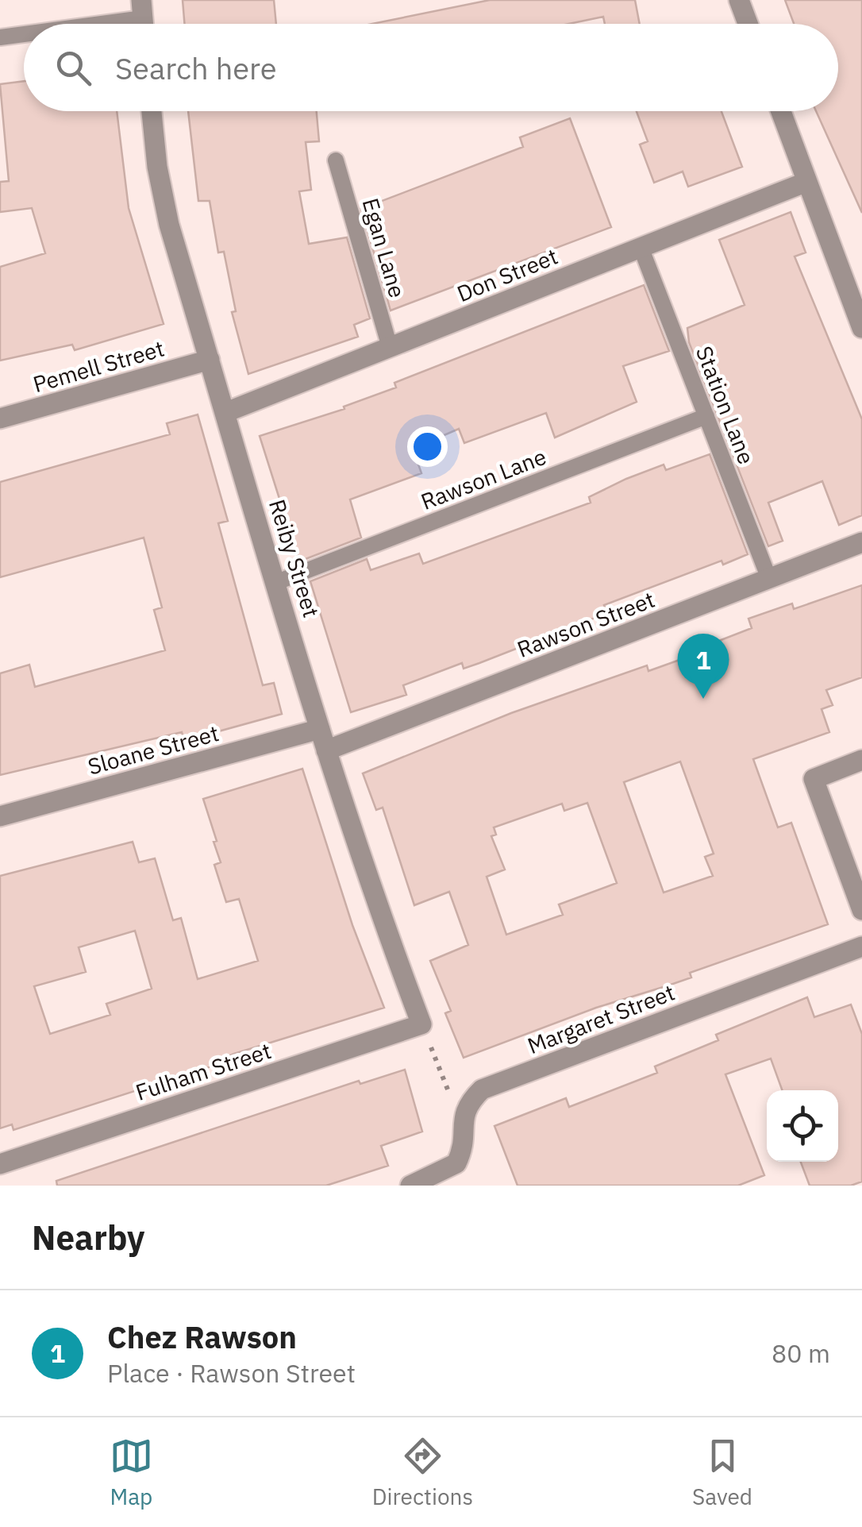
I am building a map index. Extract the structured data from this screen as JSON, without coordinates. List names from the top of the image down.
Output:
{
  "streets": {
    "street": [
      "Don Street",
      "Pemell Street",
      "Reiby Street",
      "Rawson Street",
      "Sloane Street",
      "Margaret Street",
      "Fulham Street"
    ],
    "lane": ["Egan Lane", "Station Lane", "Rawson Lane"]
  },
  "crossings": [
    ["Egan Lane", "Don Street"],
    ["Don Street", "Station Lane"],
    ["Don Street", "Reiby Street"],
    ["Pemell Street", "Reiby Street"],
    ["Station Lane", "Rawson Lane"],
    ["Station Lane", "Rawson Street"],
    ["Rawson Lane", "Reiby Street"],
    ["Reiby Street", "Rawson Street"],
    ["Reiby Street", "Sloane Street"],
    ["Reiby Street", "Fulham Street"]
  ],
  "page": {
    "search": "Search here",
    "pins": "1",
    "heading": "Nearby",
    "list": [
      {
        "mark": "1",
        "name": "Chez Rawson",
        "note": "Place · Rawson Street",
        "value": "80 m"
      }
    ],
    "nav": ["Map", "Directions", "Saved"]
  }
}
